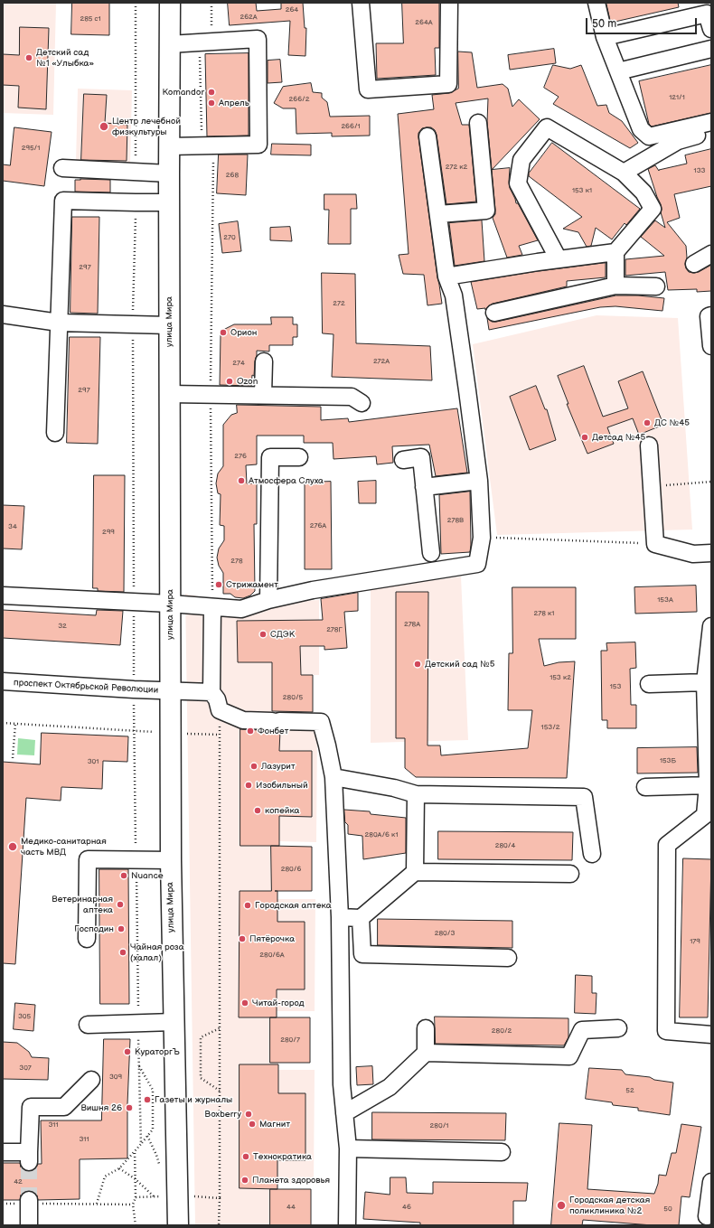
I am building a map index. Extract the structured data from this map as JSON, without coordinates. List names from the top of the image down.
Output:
{
  "streets": {
    "main road": ["улица Мира"],
    "street": ["проспект Октябрьской Революции"]
  },
  "crossings": [
    ["улица Мира", "проспект Октябрьской Революции"]
  ],
  "places": [
    "Детский сад №1 «Улыбка»",
    "Komandor",
    "Апрель",
    "Центр лечебной физкультуры",
    "Орион",
    "Ozon",
    "ДС №45",
    "Детсад №45",
    "Атмосфера Слуха",
    "Стрижамент",
    "СДЭК",
    "Детский сад №5",
    "Фонбет",
    "Лазурит",
    "Изобильный",
    "копейка",
    "Медико-санитарная часть МВД",
    "Nuance",
    "Ветеринарная аптека",
    "Городская аптека",
    "Господин",
    "Пятёрочка",
    "Чайная роза (халал)",
    "Читай-город",
    "КураторгЪ",
    "Газеты и журналы",
    "Вишня 26",
    "Boxberry",
    "Магнит",
    "Технократика",
    "Планета здоровья",
    "Городская детская поликлиника №2"
  ],
  "house_numbers": [
    "264",
    "262А",
    "285 с1",
    "264А",
    "121/1",
    "266/2",
    "266/1",
    "295/1",
    "272 к2",
    "133",
    "268",
    "153 к1",
    "270",
    "297",
    "272",
    "272А",
    "274",
    "297",
    "276",
    "278В",
    "276А",
    "34",
    "299",
    "278",
    "153А",
    "278 к1",
    "278А",
    "32",
    "278Г",
    "153 к2",
    "153",
    "280/5",
    "153/2",
    "153Б",
    "301",
    "280А/6 к1",
    "280/4",
    "280/6",
    "280/3",
    "179",
    "280/6А",
    "305",
    "280/2",
    "280/7",
    "307",
    "309",
    "52",
    "311",
    "280/1",
    "311",
    "42",
    "44",
    "46",
    "50"
  ],
  "scale_bar": "50 m"
}
